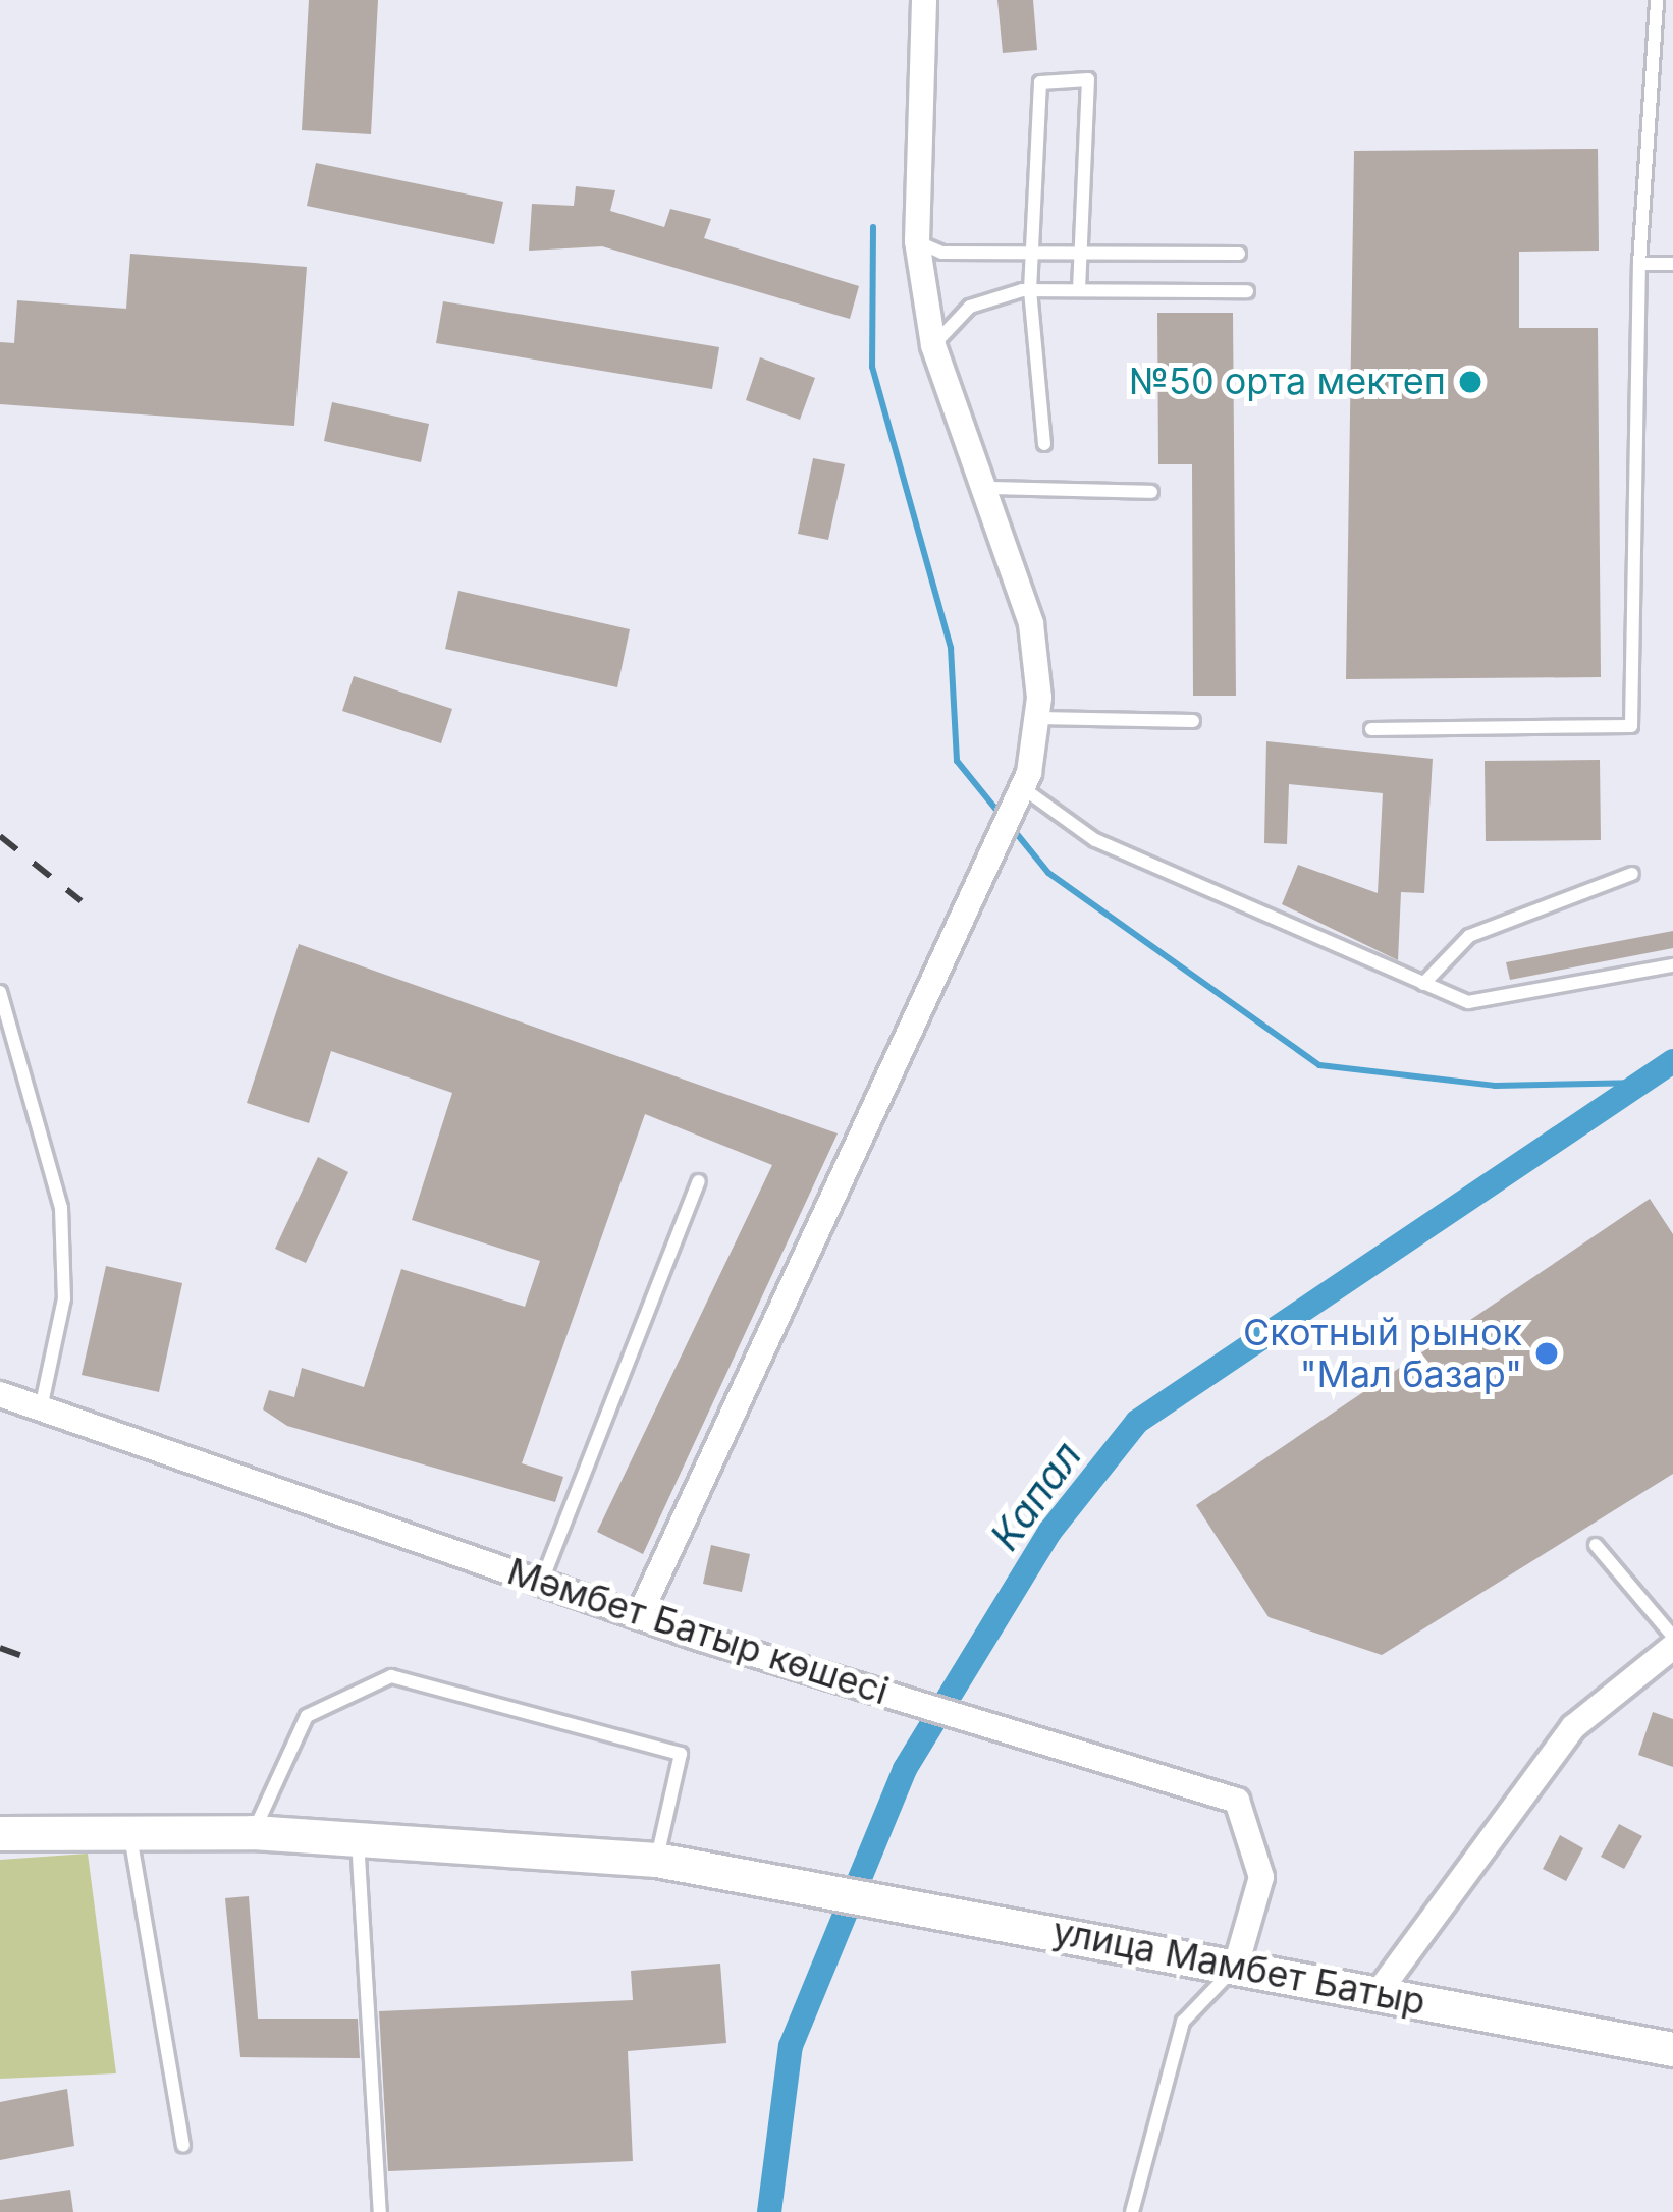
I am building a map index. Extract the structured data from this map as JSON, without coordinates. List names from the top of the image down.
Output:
{
  "streets": {
    "main road": ["улица Мамбет Батыр"],
    "street": ["Мәмбет Батыр көшесі"]
  },
  "crossings": [
    ["Мәмбет Батыр көшесі", "улица Мамбет Батыр"]
  ],
  "water": ["Капал"],
  "places": ["№50 орта мектеп", "Скотный рынок \"Мал базар\""]
}
